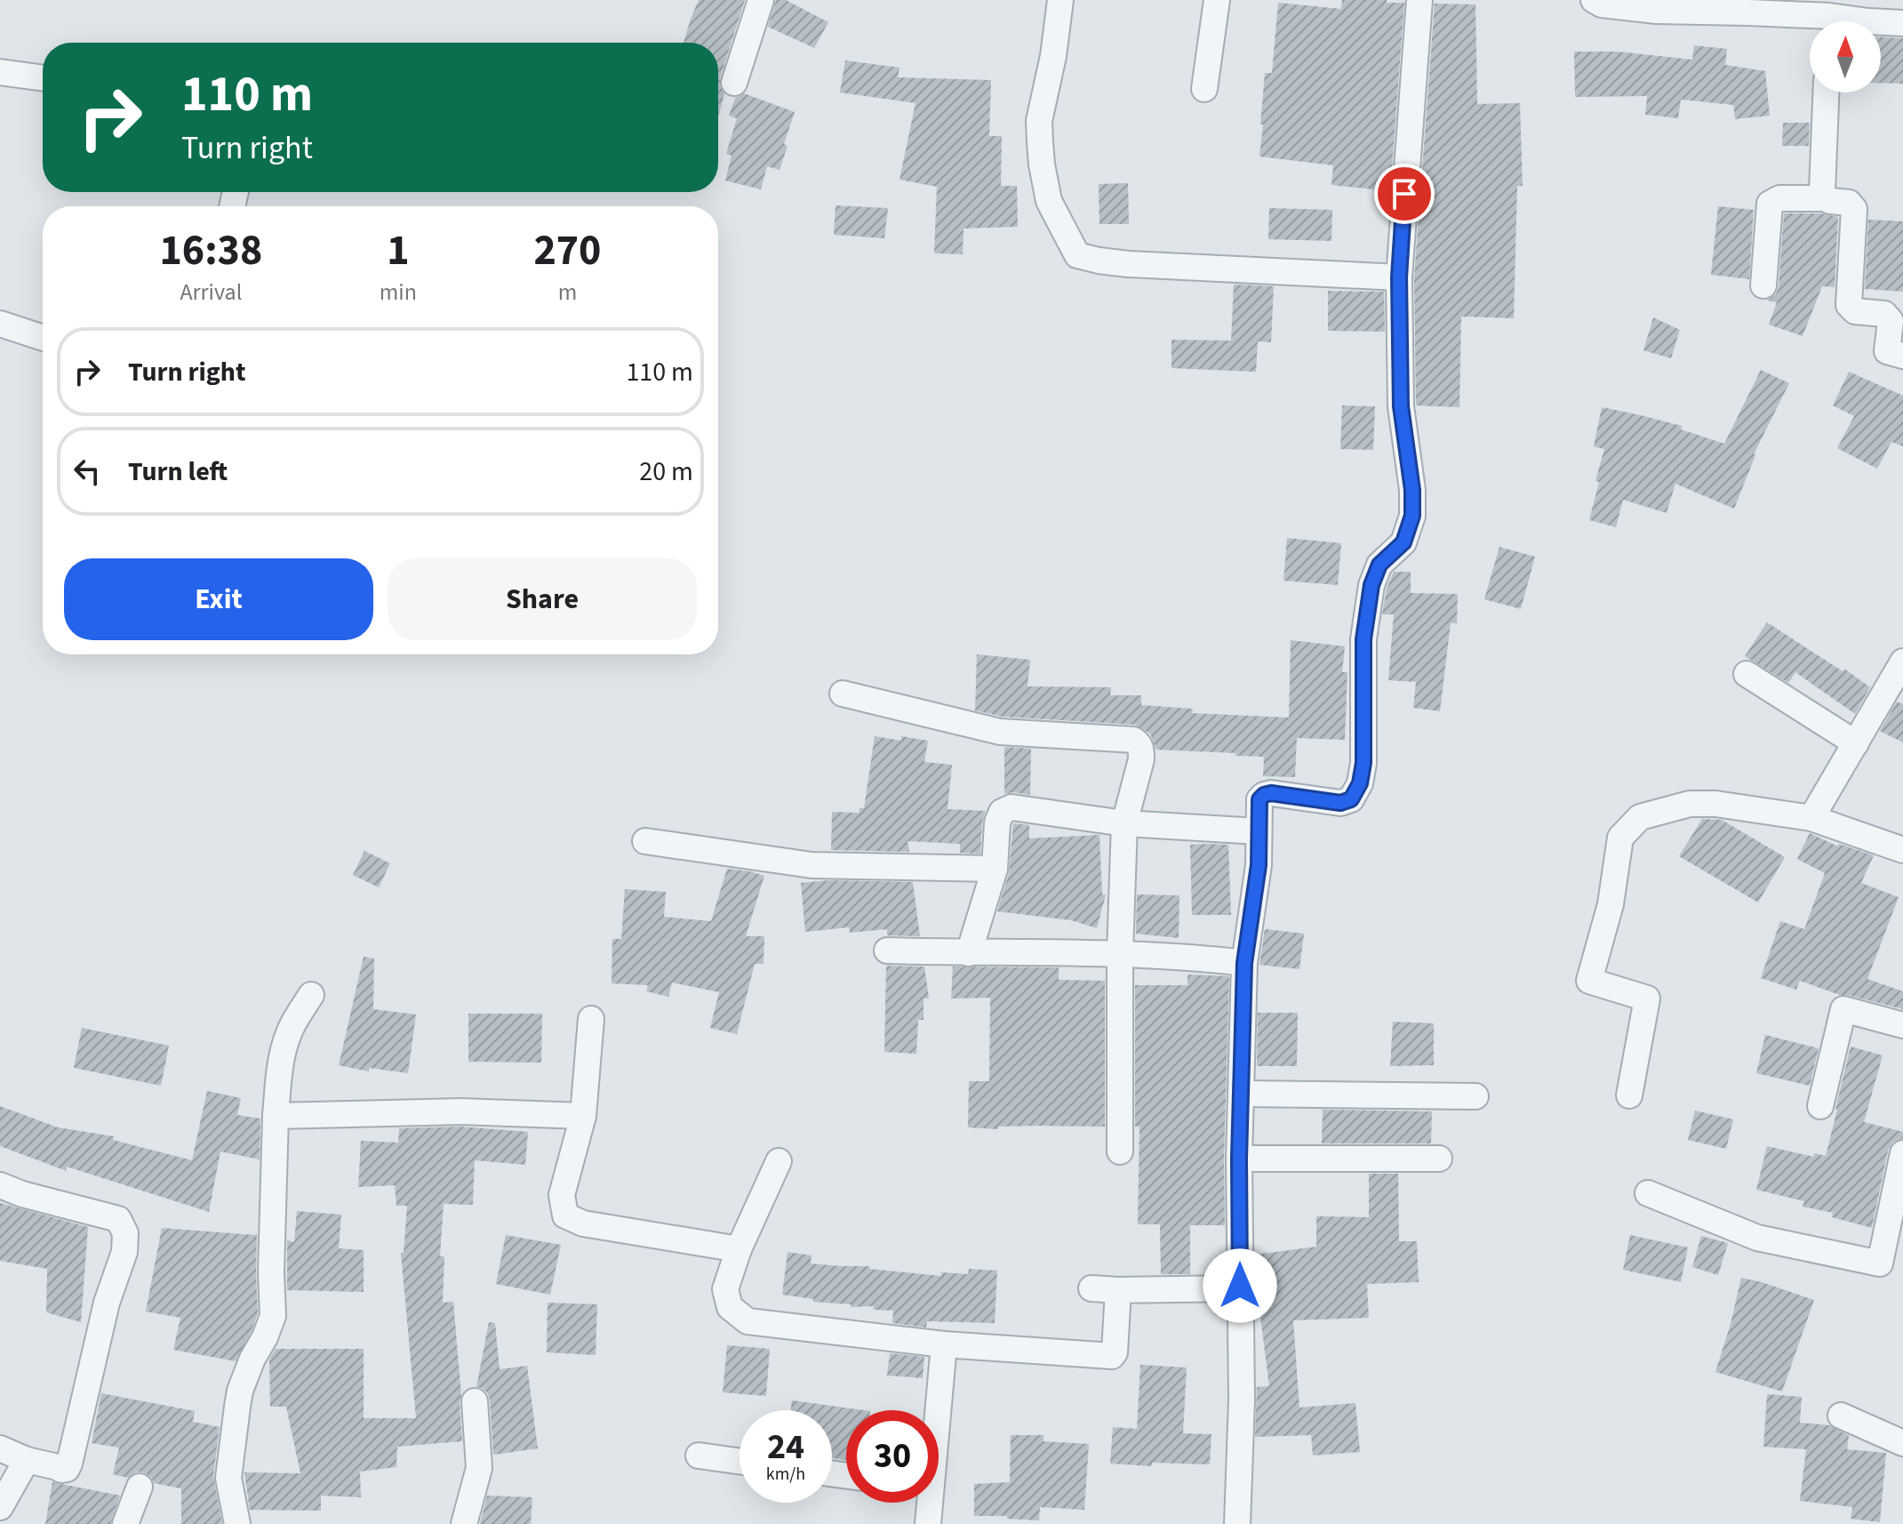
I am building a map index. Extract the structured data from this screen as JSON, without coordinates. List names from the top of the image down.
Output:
{
  "north": "top",
  "page": {
    "turn": ["110 m", "Turn right"],
    "eta": [
      "16:38",
      "Arrival",
      "1",
      "min",
      "270",
      "m"
    ],
    "list": [
      {
        "name": "Turn right",
        "value": "110 m"
      },
      {
        "name": "Turn left",
        "value": "20 m"
      }
    ],
    "buttons": ["Exit", "Share"],
    "speed": "24 km/h",
    "limit": "30"
  }
}
